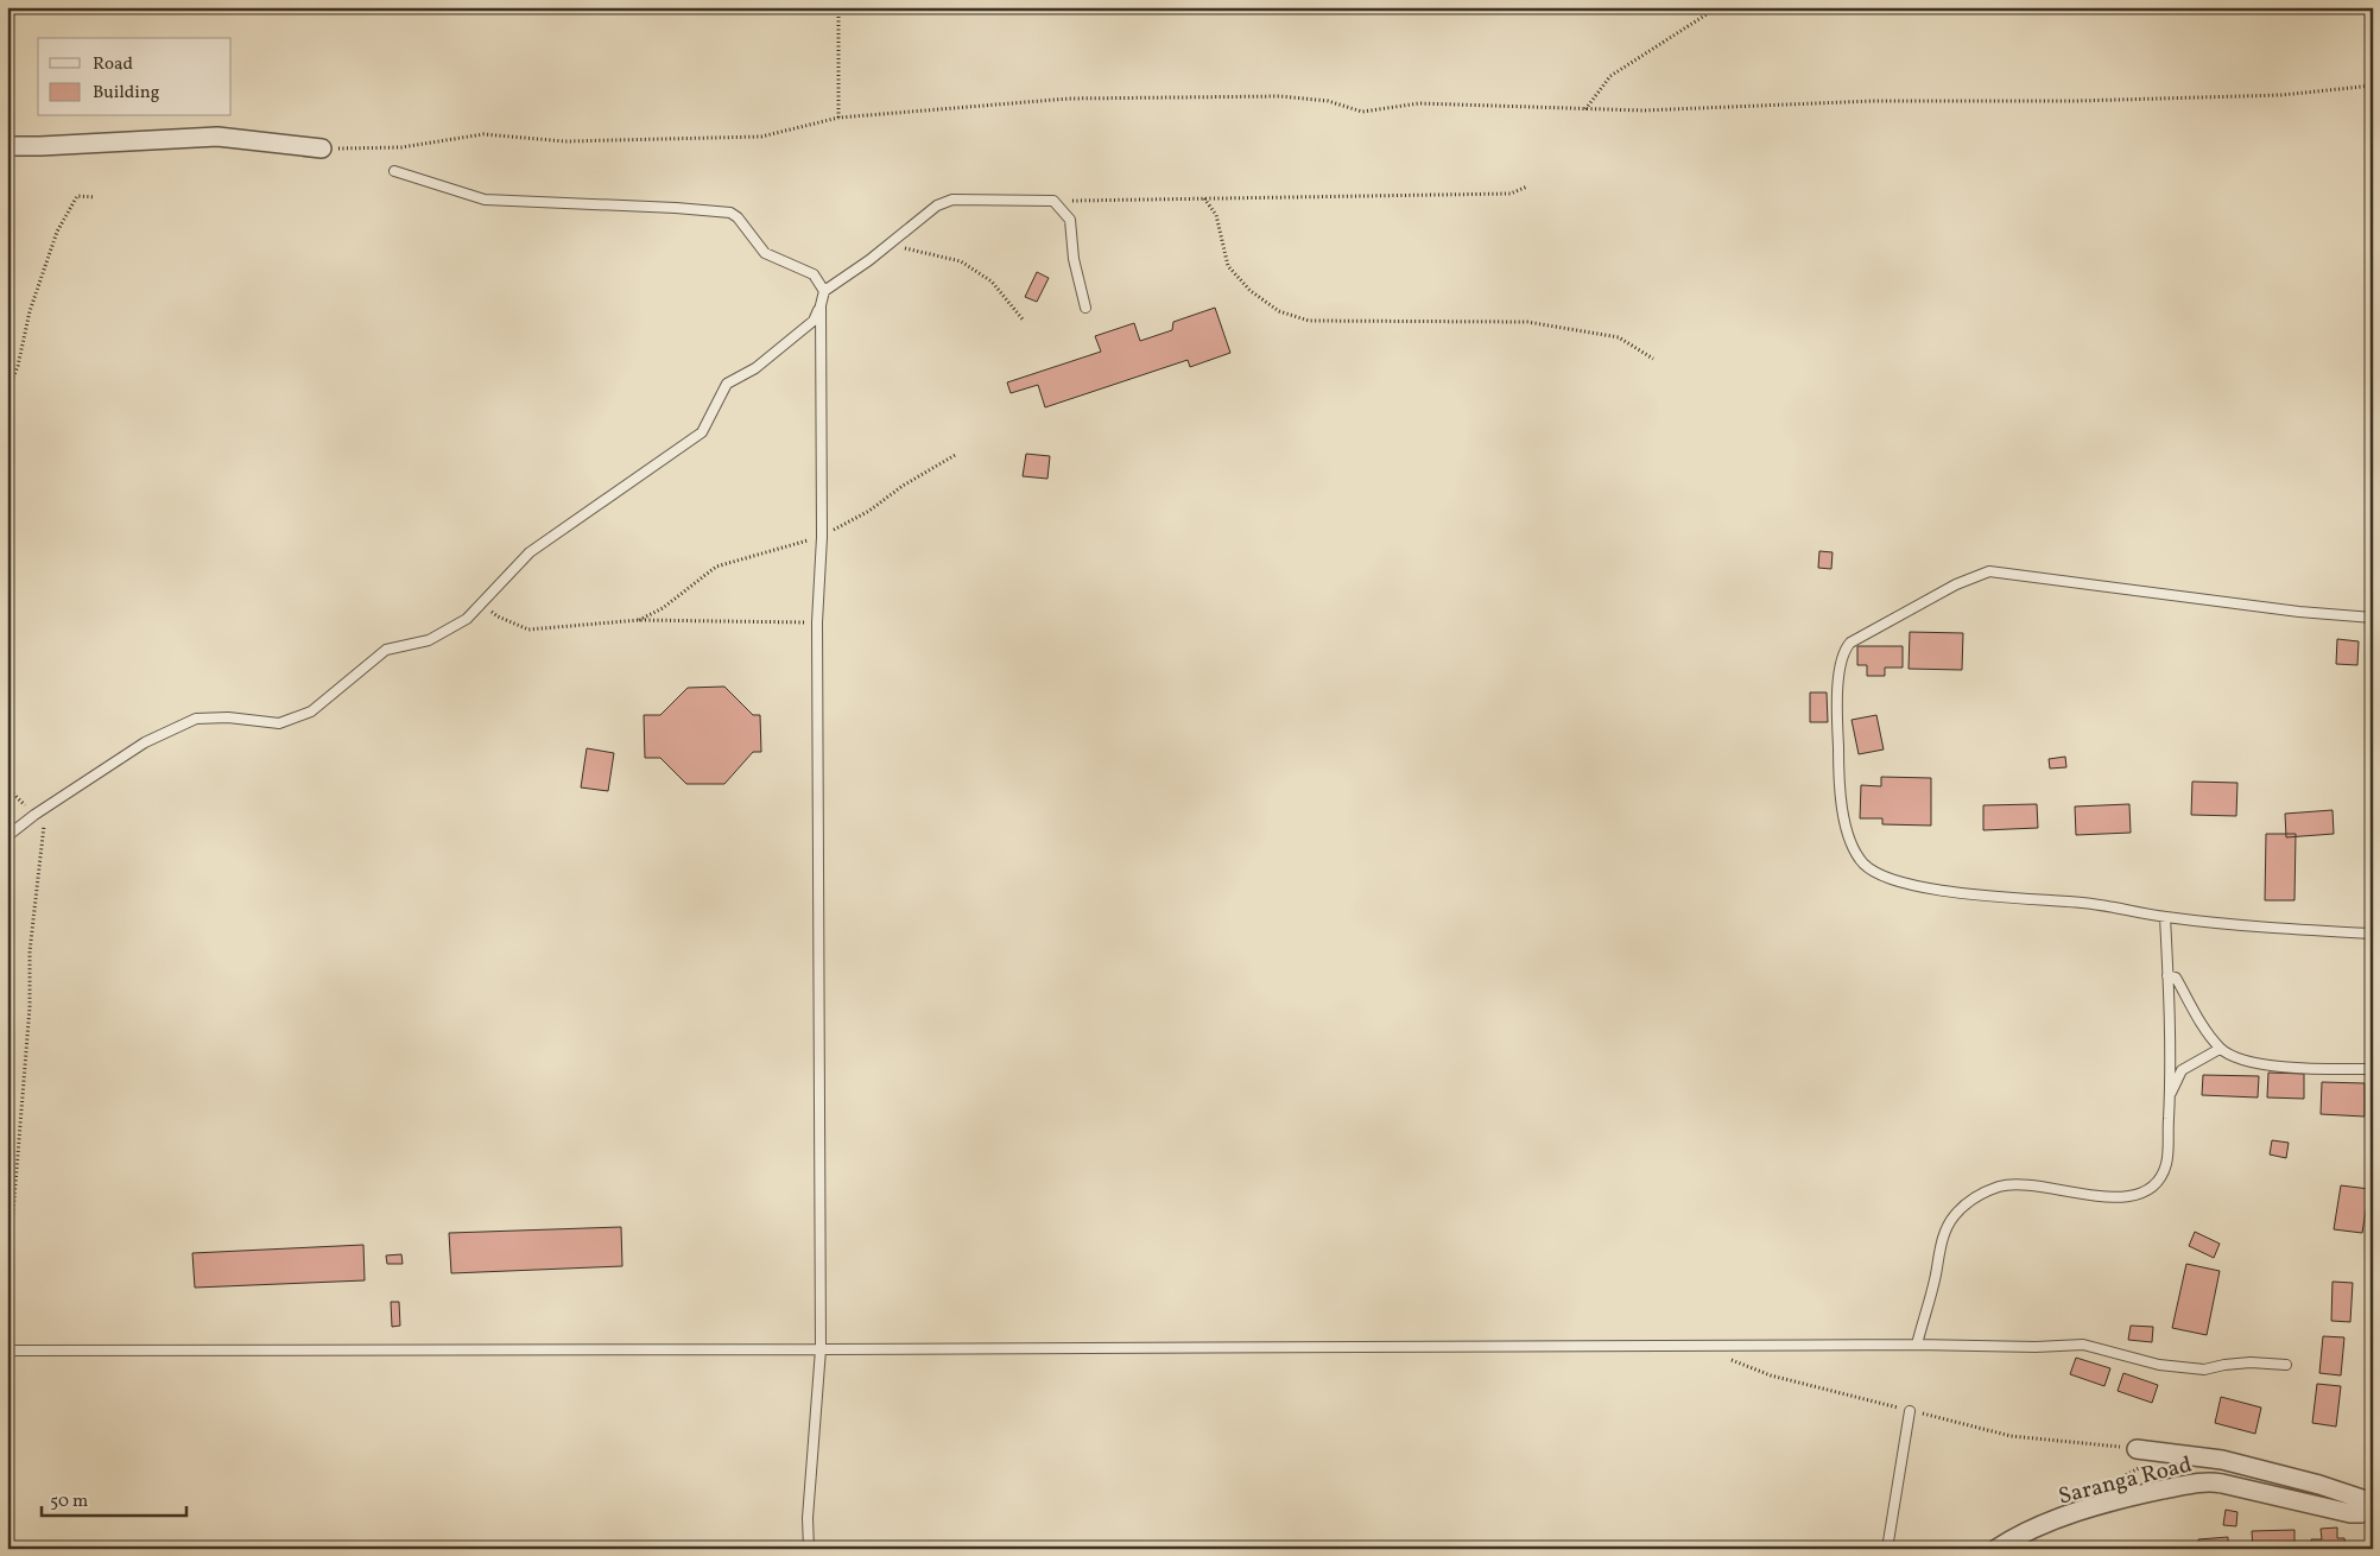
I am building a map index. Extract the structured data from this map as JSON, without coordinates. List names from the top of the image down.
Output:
{
  "streets": {
    "street": ["Saranga Road"]
  },
  "legend": ["Road", "Building"],
  "scale_bar": "50 m"
}
